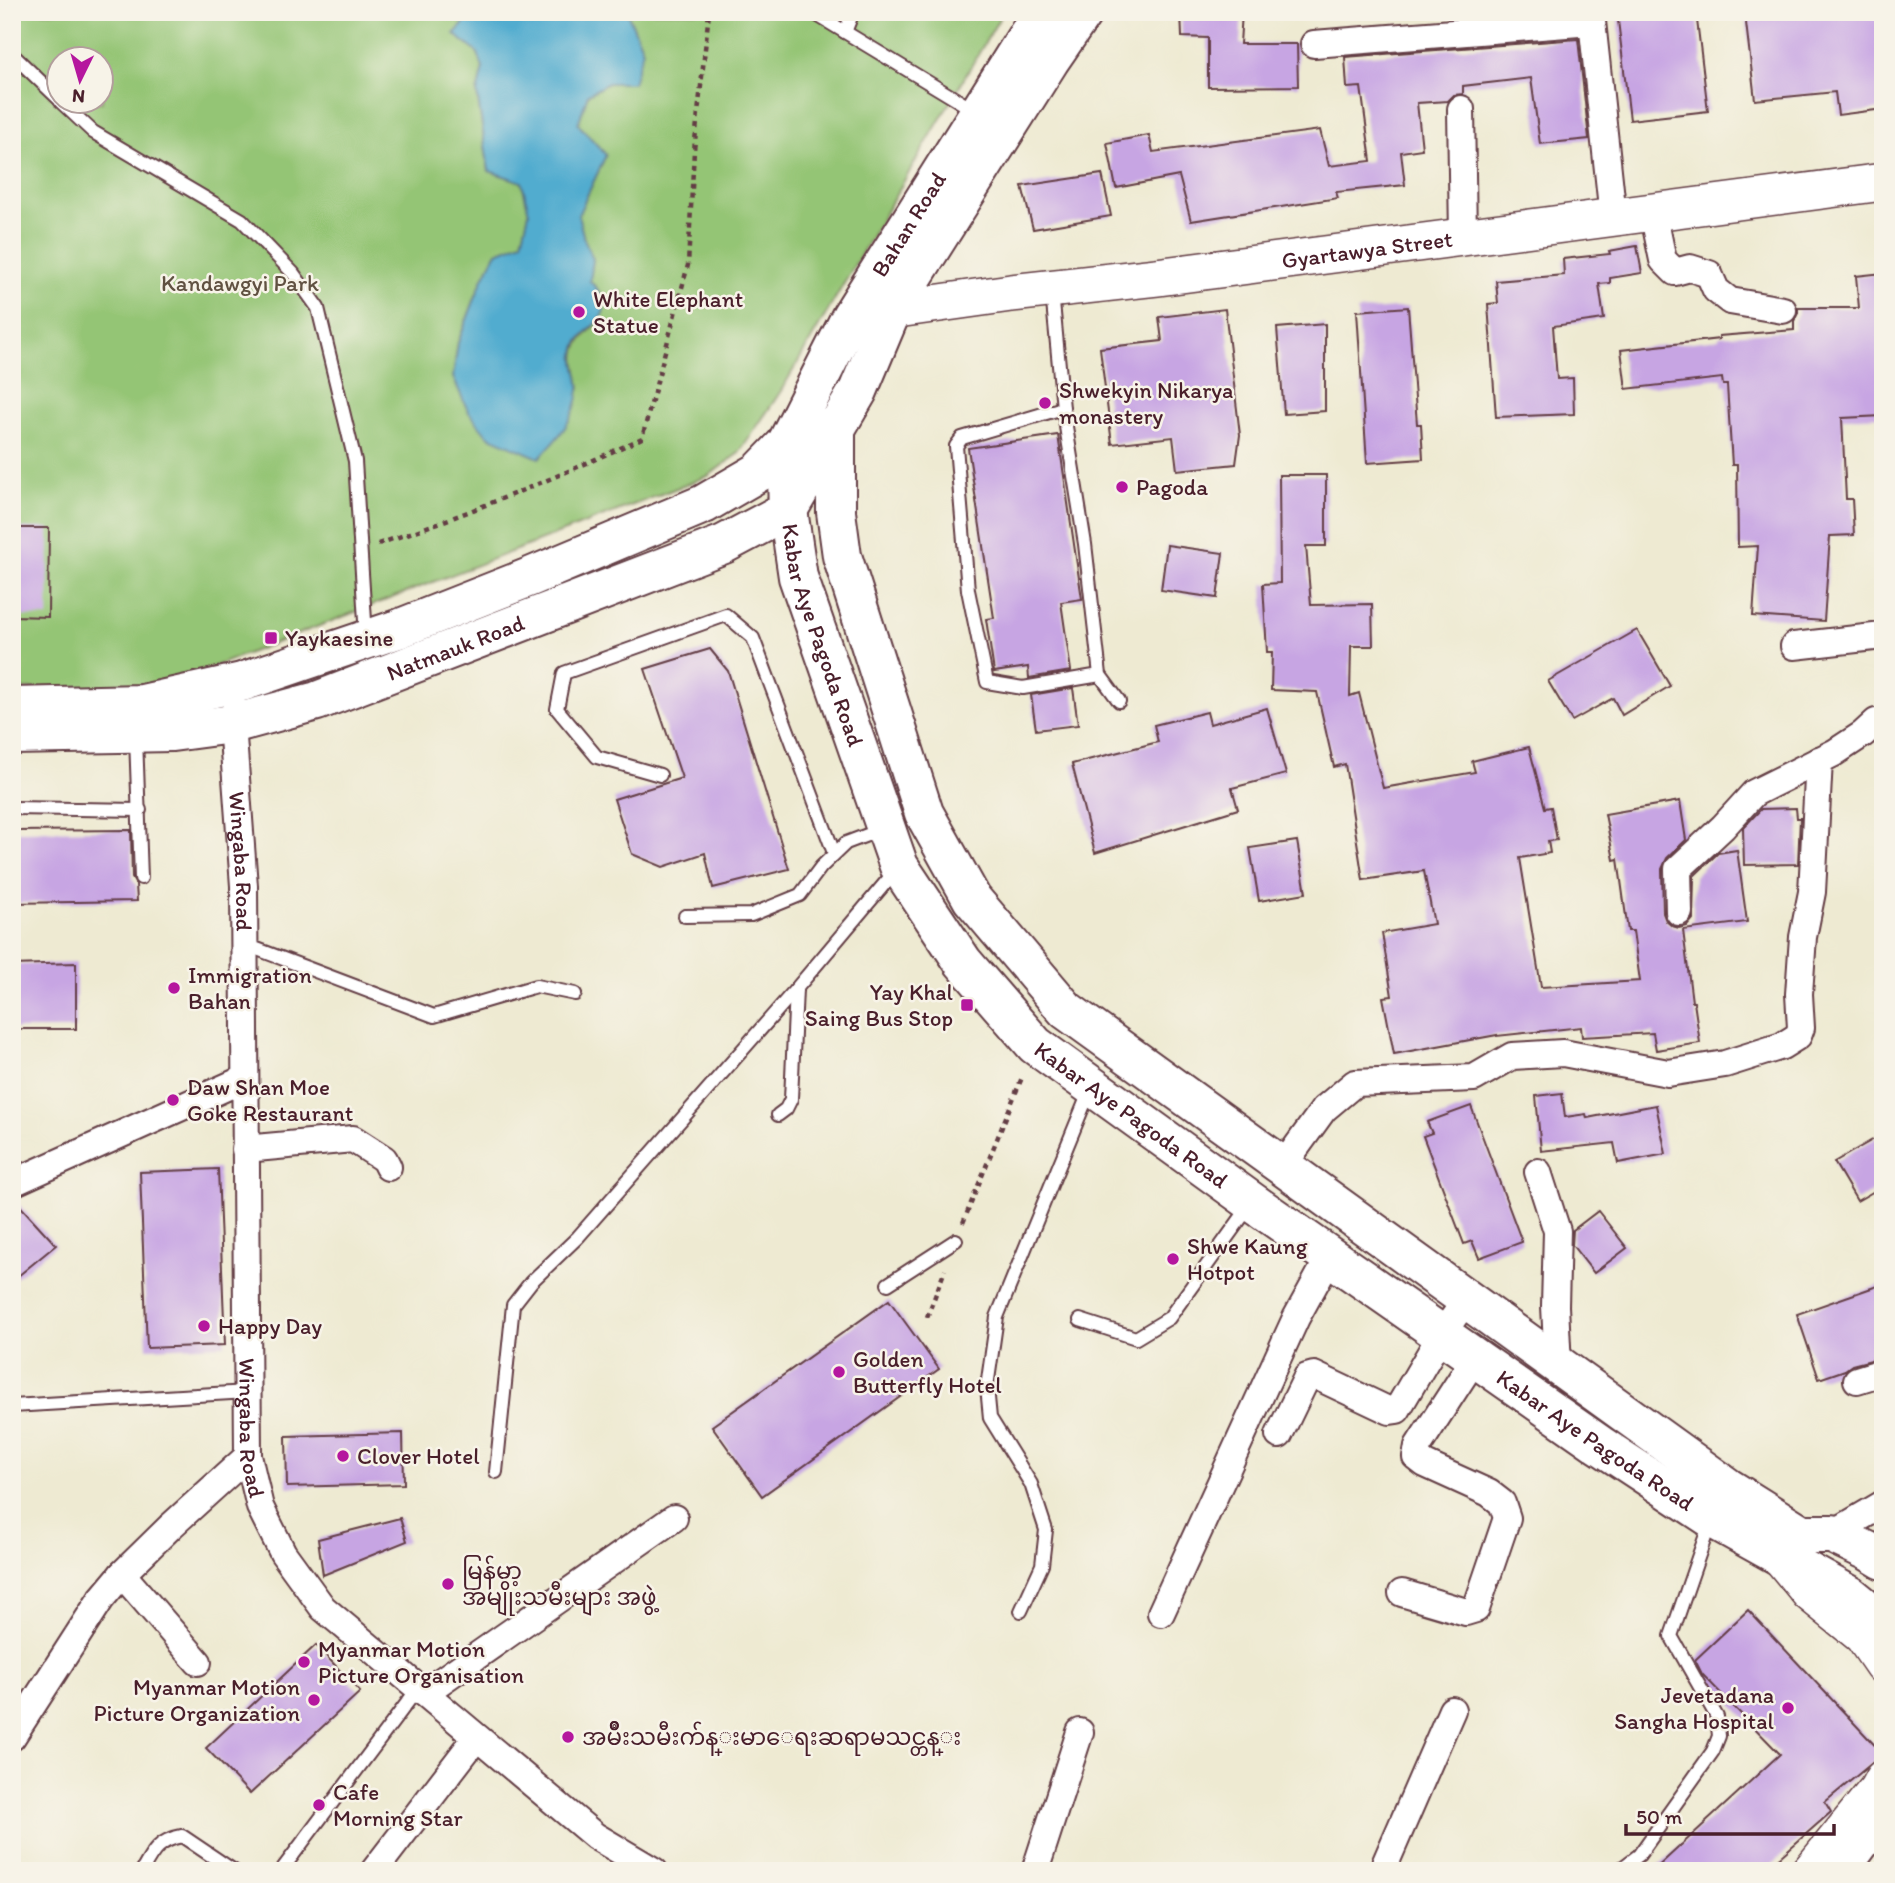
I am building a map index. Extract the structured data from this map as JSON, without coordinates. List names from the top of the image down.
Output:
{
  "streets": {
    "main road": [
      "Bahan Road",
      "Gyartawya Street",
      "Kabar Aye Pagoda Road",
      "Natmauk Road"
    ],
    "street": ["Wingaba Road"]
  },
  "crossings": [
    ["Bahan Road", "Gyartawya Street"],
    ["Bahan Road", "Kabar Aye Pagoda Road"],
    ["Bahan Road", "Natmauk Road"],
    ["Kabar Aye Pagoda Road", "Natmauk Road"],
    ["Natmauk Road", "Wingaba Road"]
  ],
  "parks": ["Kandawgyi Park"],
  "places": {
    "other": [
      "White Elephant Statue",
      "Shwekyin Nikarya monastery",
      "Pagoda",
      "Immigration Bahan",
      "Daw Shan Moe Goke Restaurant",
      "Shwe Kaung Hotpot",
      "Happy Day",
      "Golden Butterfly Hotel",
      "Clover Hotel",
      "မြန်မာ့ အမျိုးသမီးများ အဖွဲ့",
      "Myanmar Motion Picture Organisation",
      "Myanmar Motion Picture Organization",
      "Jevetadana Sangha Hospital",
      "အမ်ိဳးသမီးက်န္းမာေရးဆရာမသင္တန္း",
      "Cafe Morning Star"
    ],
    "transit": ["Yaykaesine", "Yay Khal Saing Bus Stop"]
  },
  "scale_bar": "50 m",
  "north": "bottom"
}
